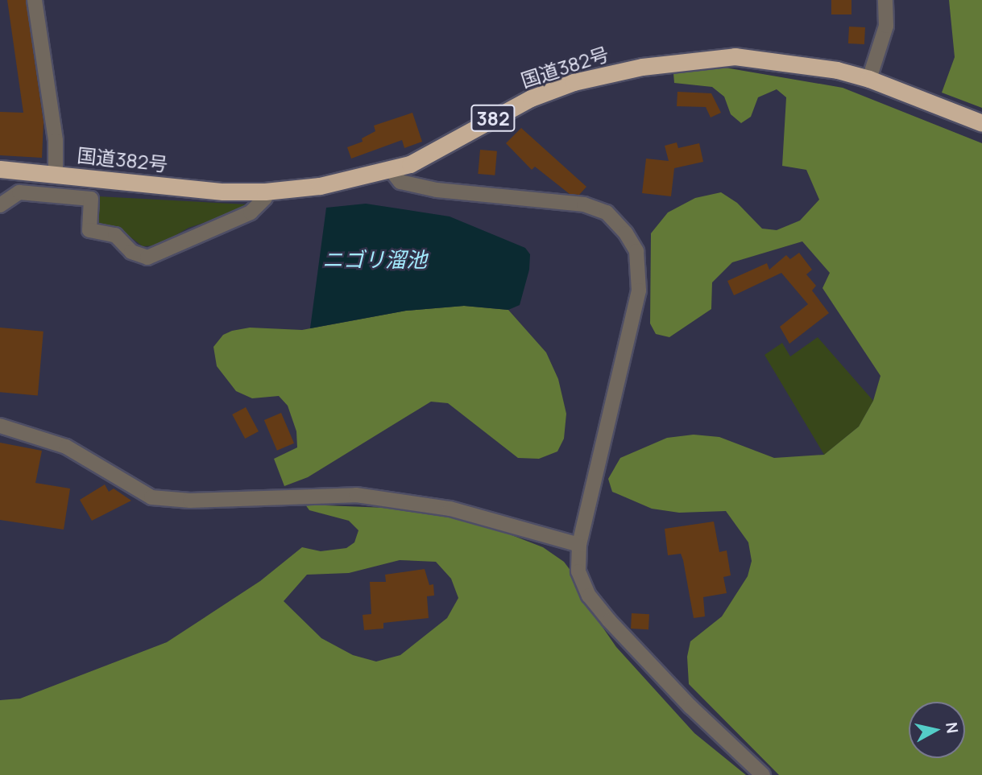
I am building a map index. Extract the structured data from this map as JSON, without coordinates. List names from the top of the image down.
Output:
{
  "streets": {
    "highway": ["国道382号", "382"]
  },
  "water": ["ニゴリ溜池"],
  "north": "right"
}
